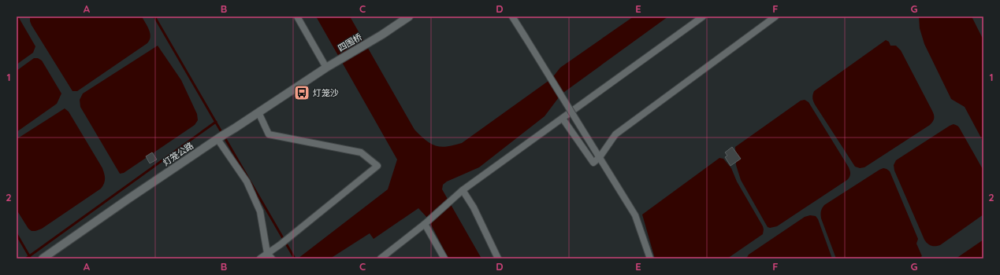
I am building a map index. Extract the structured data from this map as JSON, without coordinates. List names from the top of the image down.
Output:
{
  "streets": {
    "street": ["四围桥", "灯笼公路"]
  },
  "crossings": [
    ["四围桥", "灯笼公路"]
  ],
  "places": {
    "bus stop": ["灯笼沙"]
  },
  "grid": {
    "columns": [
      "A",
      "B",
      "C",
      "D",
      "E",
      "F",
      "G"
    ],
    "rows": ["1", "2"]
  }
}
